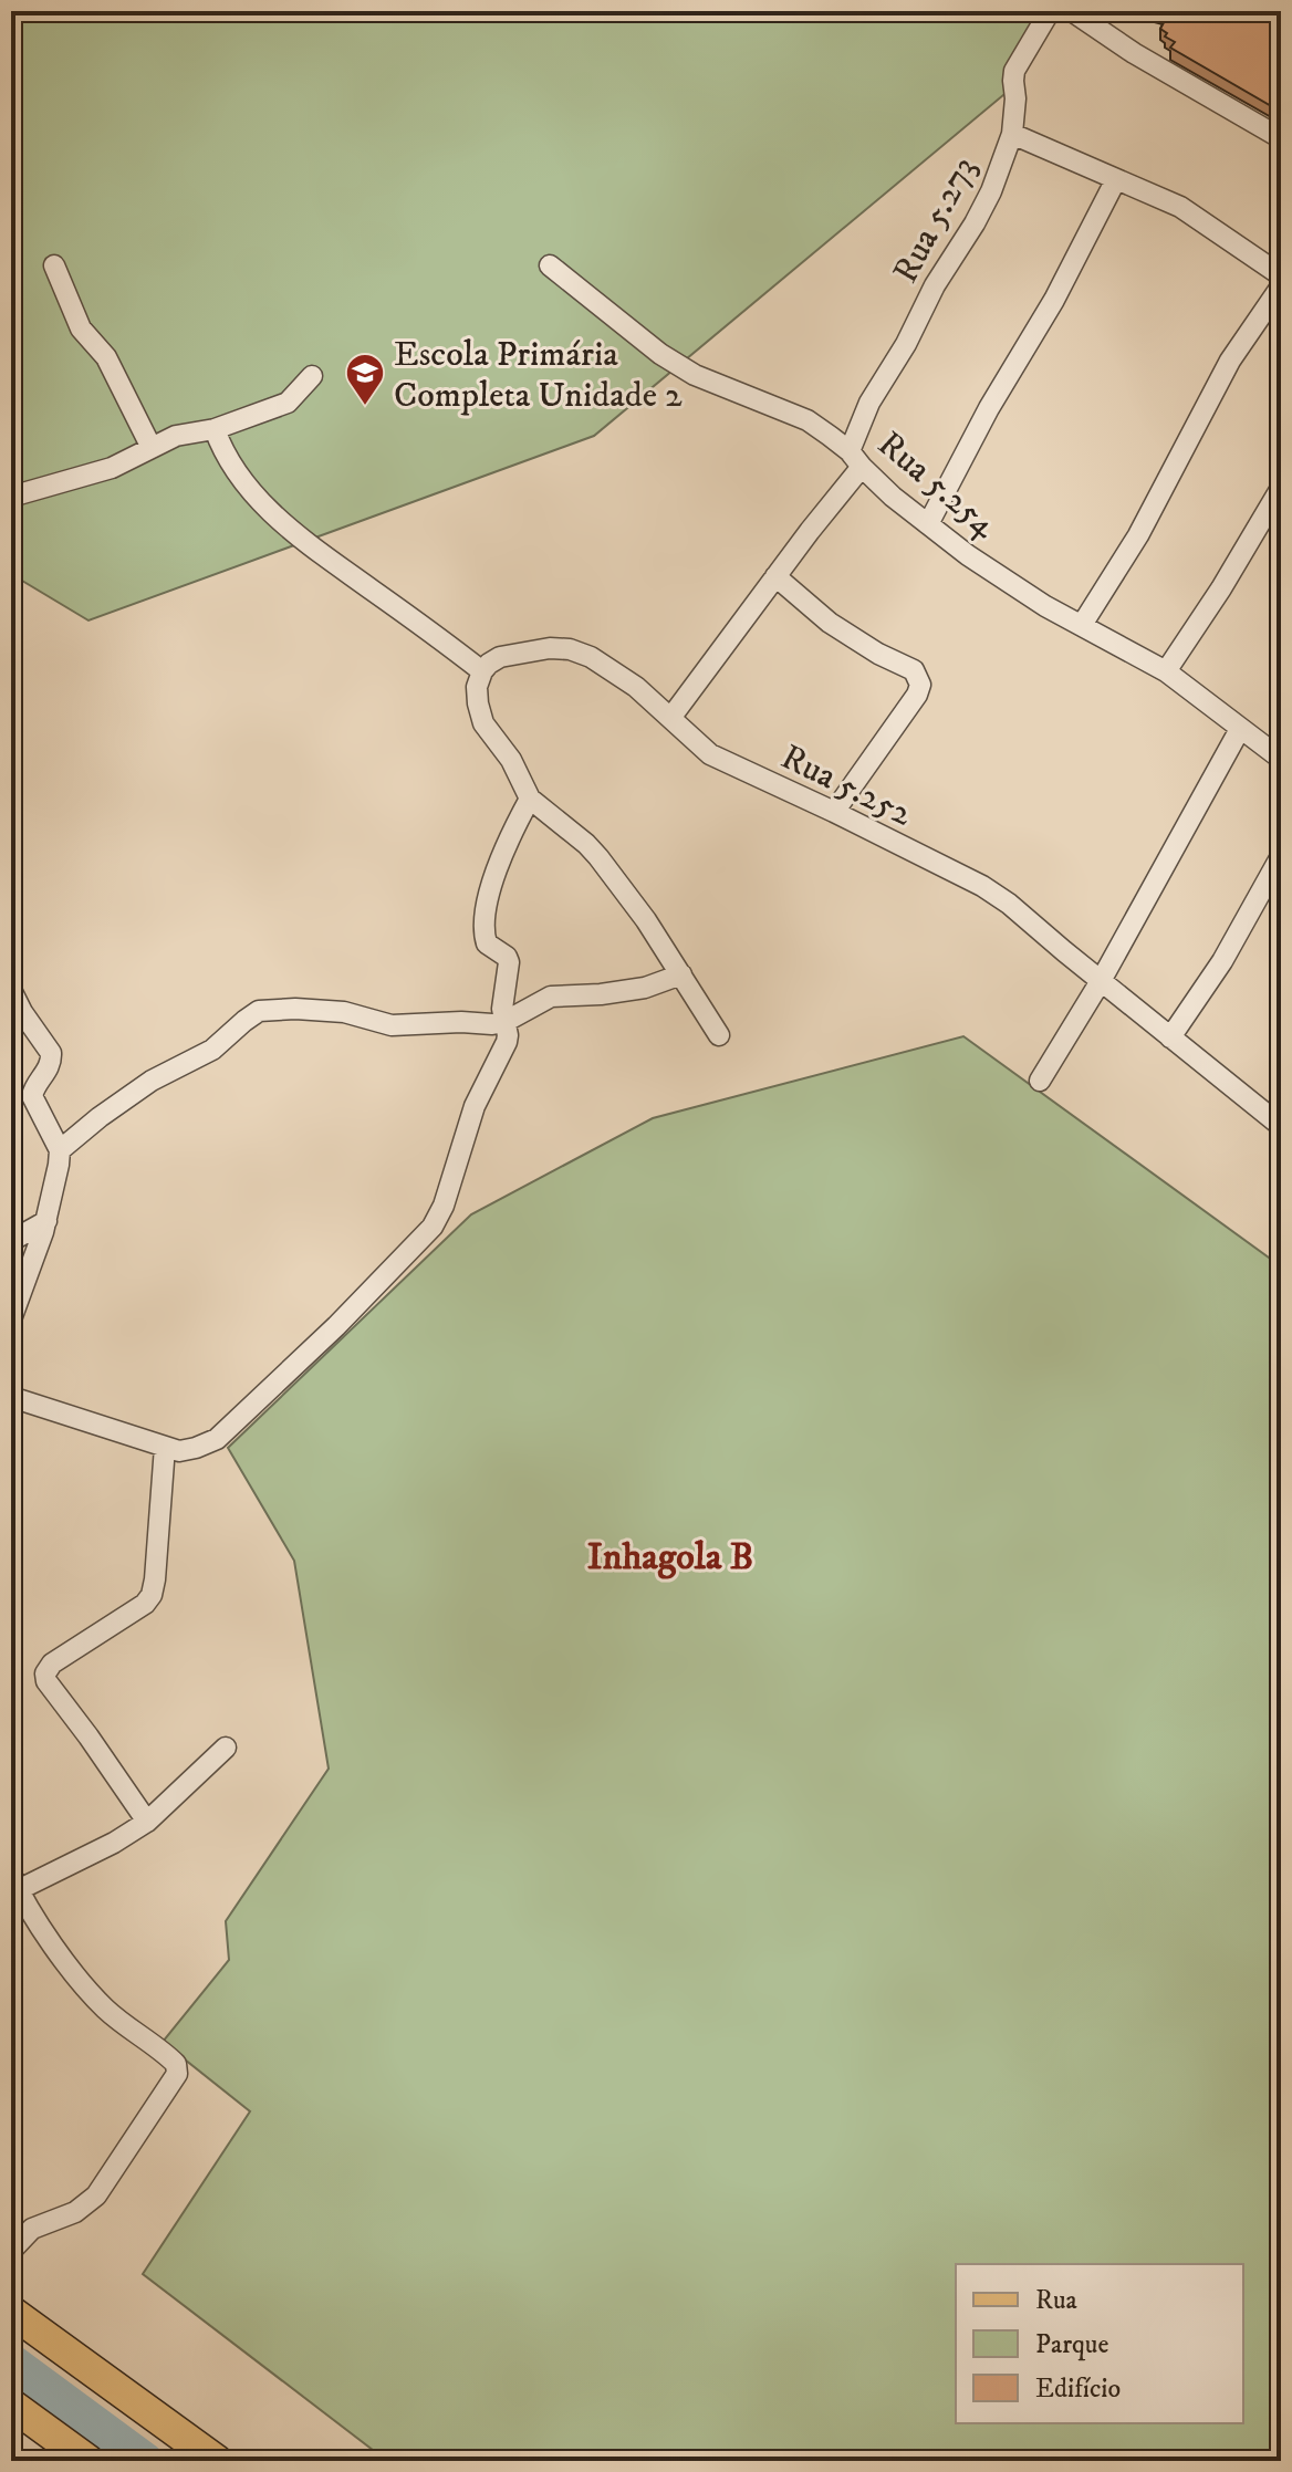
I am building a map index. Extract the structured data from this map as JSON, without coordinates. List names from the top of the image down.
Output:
{
  "streets": {
    "street": ["Rua 5.273", "Rua 5.254", "Rua 5.252"]
  },
  "crossings": [
    ["Rua 5.273", "Rua 5.254"],
    ["Rua 5.273", "Rua 5.252"]
  ],
  "districts": ["Inhagola B"],
  "places": {
    "school or university": ["Escola Primária Completa Unidade 2"]
  },
  "legend": ["Rua", "Parque", "Edifício"]
}
